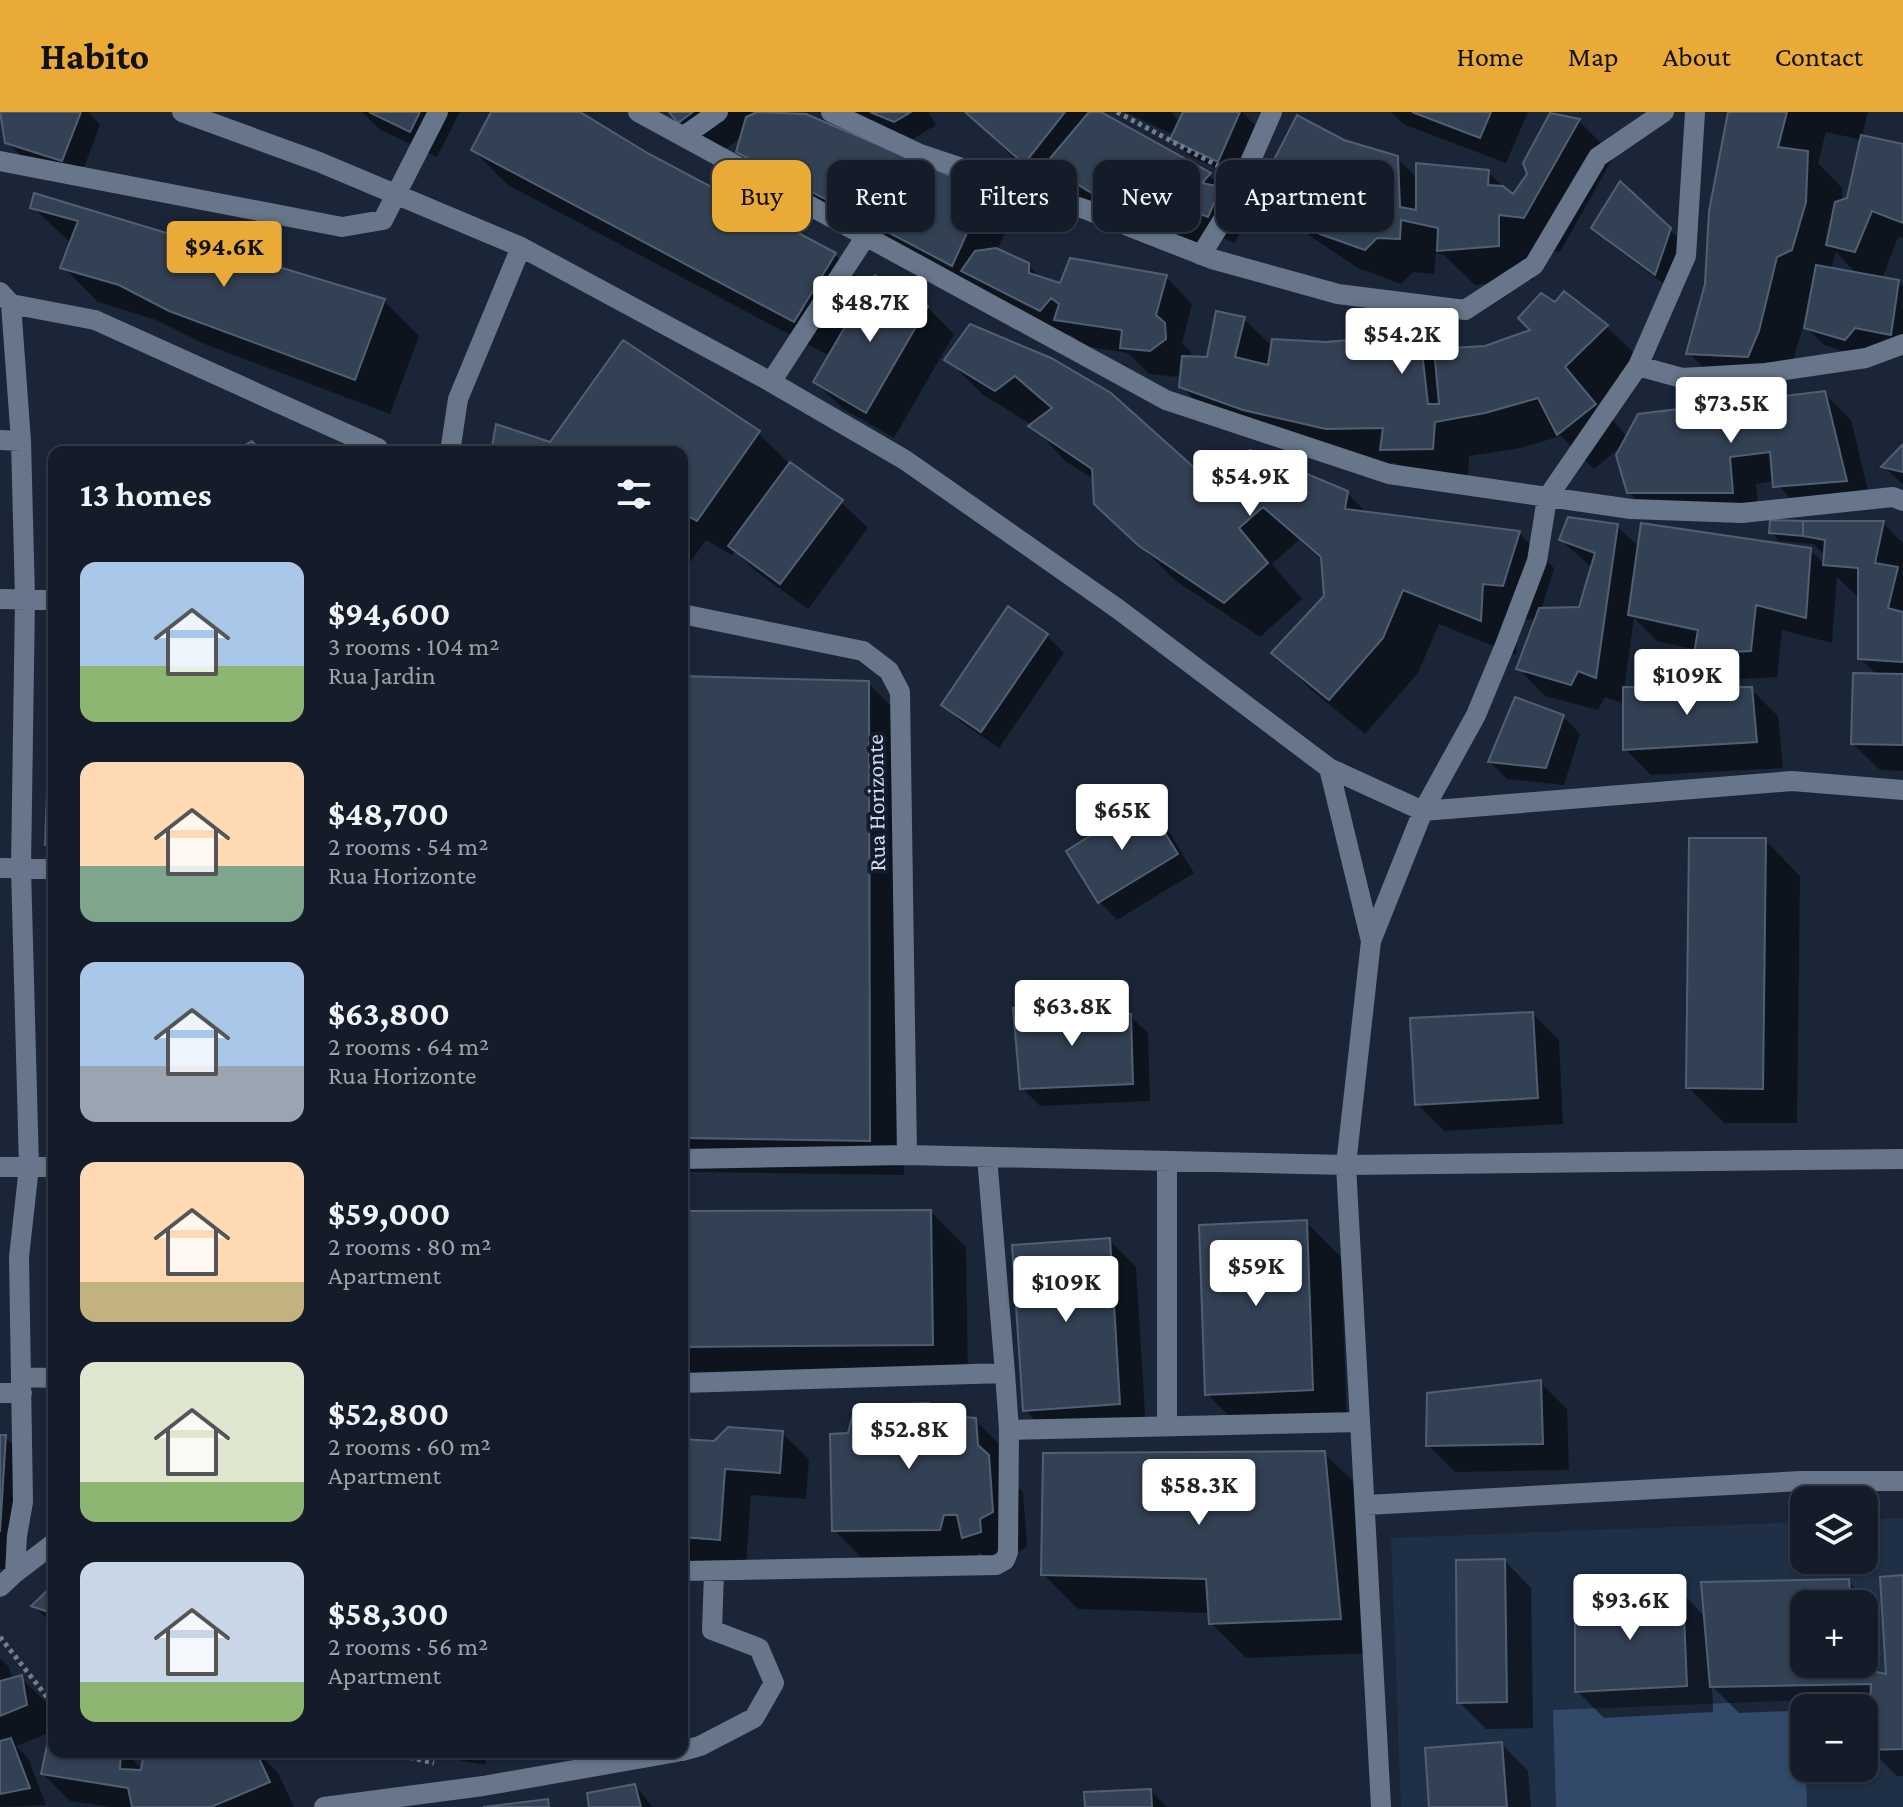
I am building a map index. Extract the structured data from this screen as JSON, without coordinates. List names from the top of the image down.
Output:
{
  "streets": {
    "street": ["Rua Horizonte"]
  },
  "page": {
    "header": "Habito",
    "nav": [
      "Home",
      "Map",
      "About",
      "Contact"
    ],
    "chip": [
      "Buy",
      "Rent",
      "Filters",
      "New",
      "Apartment"
    ],
    "price": [
      "$94.6K",
      "$48.7K",
      "$54.2K",
      "$73.5K",
      "$54.9K",
      "$109K",
      "$65K",
      "$63.8K",
      "$59K",
      "$109K",
      "$52.8K",
      "$58.3K",
      "$93.6K"
    ],
    "heading": "13 homes",
    "list": [
      {
        "name": "$94,600",
        "note": "3 rooms · 104 m² · Rua Jardin"
      },
      {
        "name": "$48,700",
        "note": "2 rooms · 54 m² · Rua Horizonte"
      },
      {
        "name": "$63,800",
        "note": "2 rooms · 64 m² · Rua Horizonte"
      },
      {
        "name": "$59,000",
        "note": "2 rooms · 80 m² · Apartment"
      },
      {
        "name": "$52,800",
        "note": "2 rooms · 60 m² · Apartment"
      },
      {
        "name": "$58,300",
        "note": "2 rooms · 56 m² · Apartment"
      }
    ],
    "map_buttons": ["+", "−"]
  }
}
